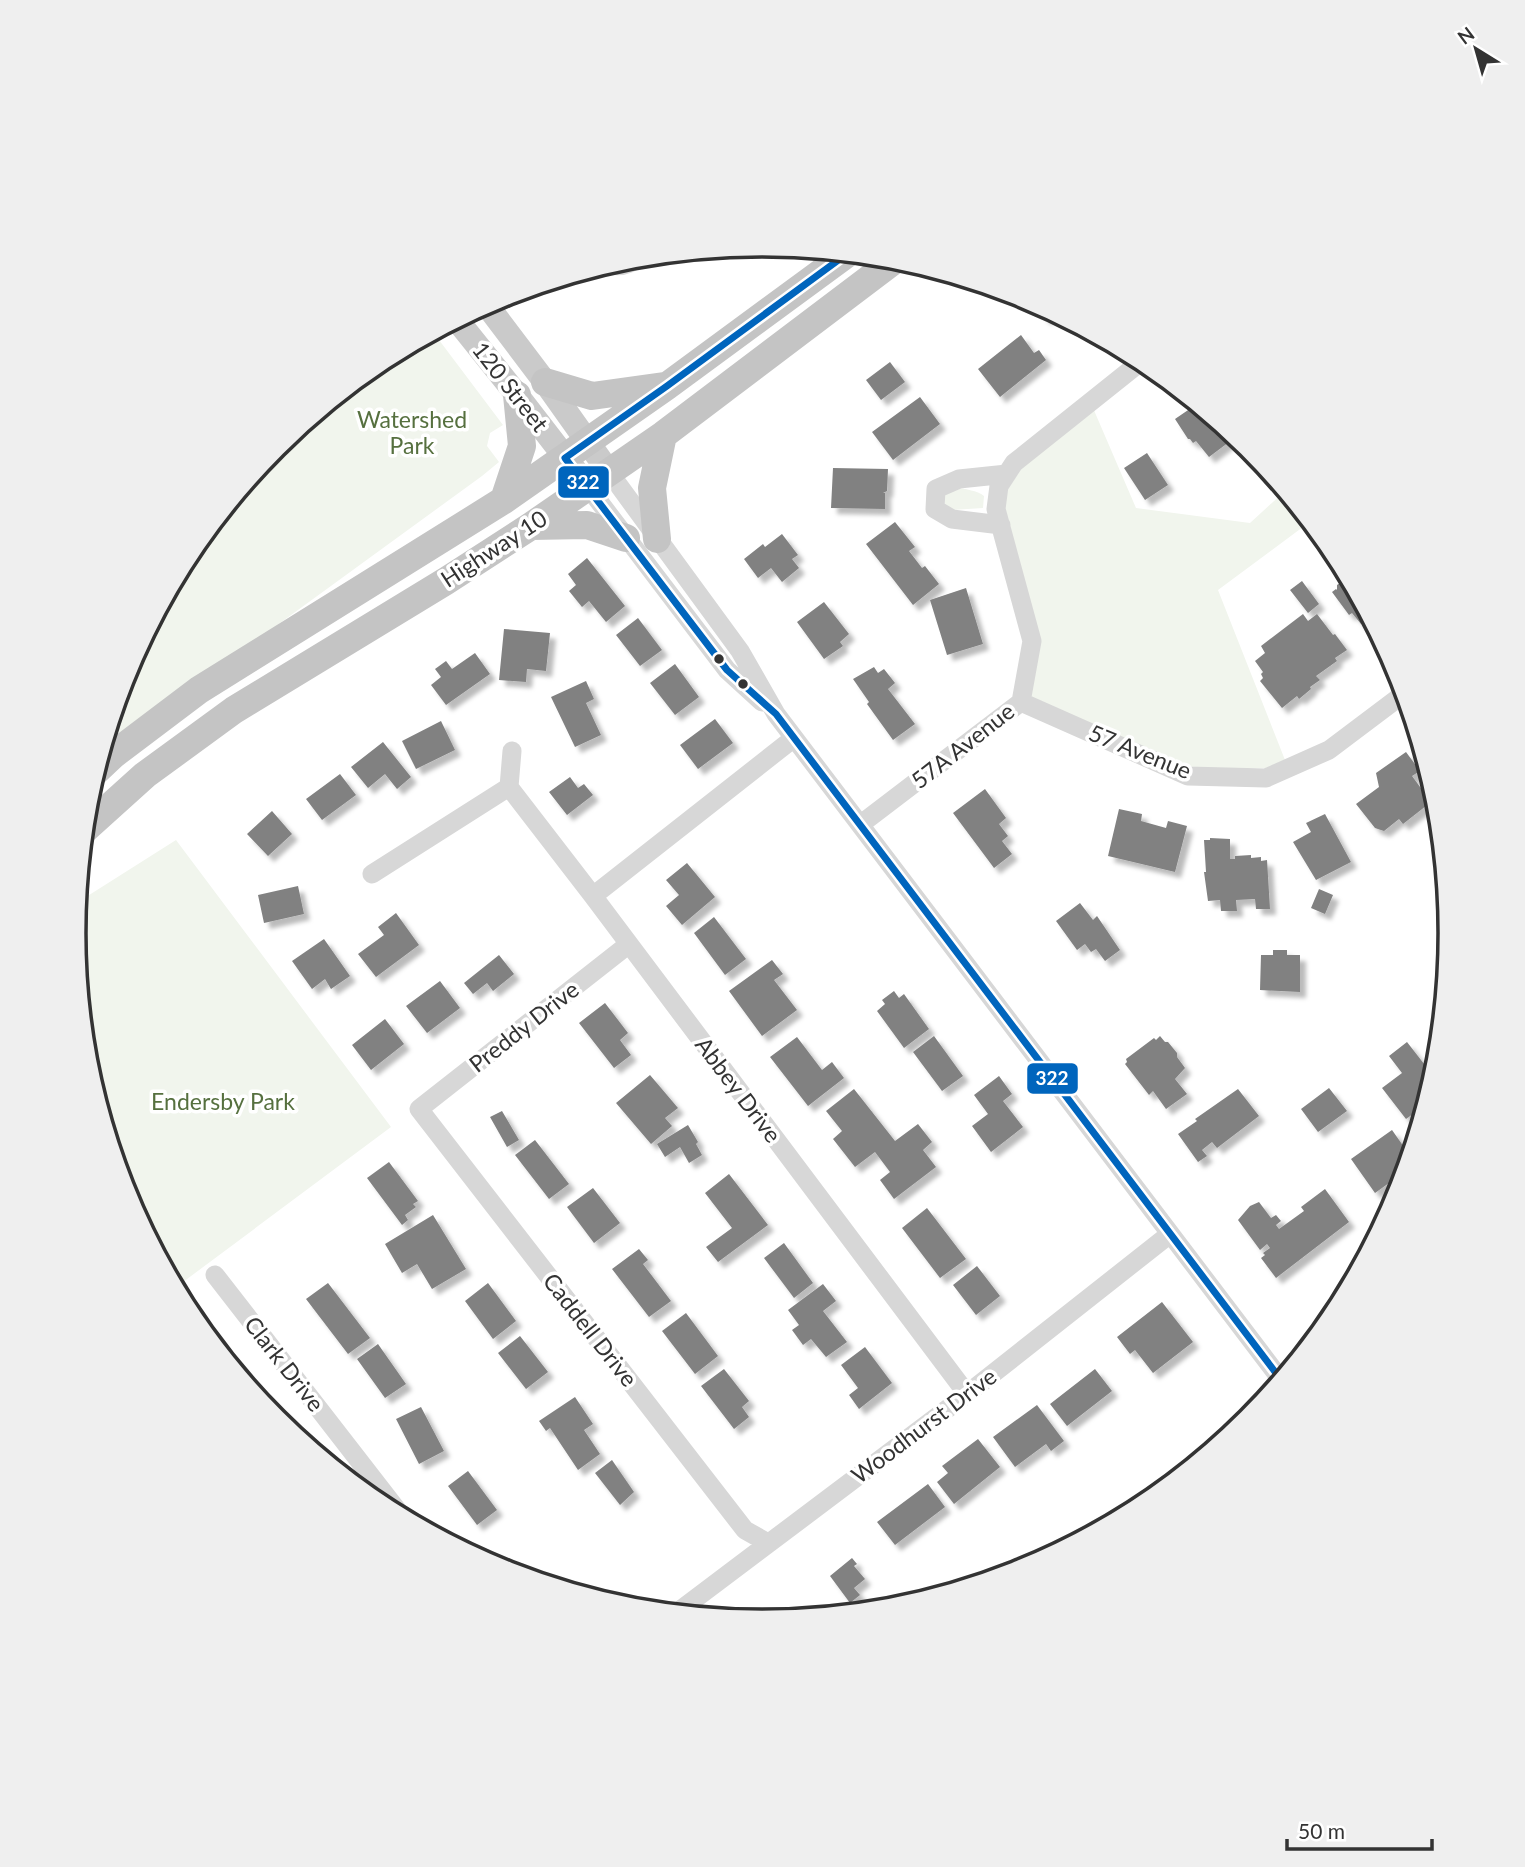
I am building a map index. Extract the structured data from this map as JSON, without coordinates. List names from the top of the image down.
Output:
{
  "streets": {
    "highway": ["Highway 10"],
    "main road": ["120 Street"],
    "street": [
      "57A Avenue",
      "57 Avenue",
      "Preddy Drive",
      "Abbey Drive",
      "Caddell Drive",
      "Clark Drive",
      "Woodhurst Drive"
    ]
  },
  "crossings": [
    ["120 Street", "Highway 10"],
    ["120 Street", "57A Avenue"],
    ["120 Street", "Woodhurst Drive"],
    ["57A Avenue", "57 Avenue"],
    ["Preddy Drive", "Abbey Drive"],
    ["Preddy Drive", "Caddell Drive"],
    ["Abbey Drive", "Woodhurst Drive"],
    ["Caddell Drive", "Woodhurst Drive"]
  ],
  "parks": ["Watershed Park", "Endersby Park"],
  "lines": ["transit line 322"],
  "scale_bar": "50 m",
  "north": "top left"
}
